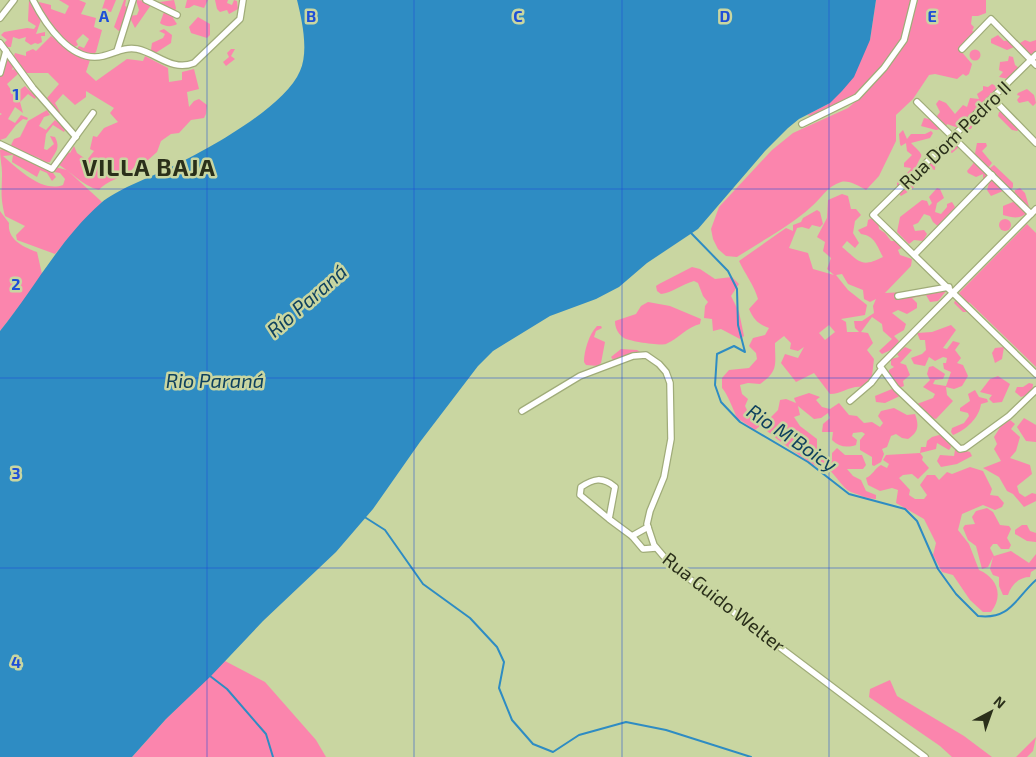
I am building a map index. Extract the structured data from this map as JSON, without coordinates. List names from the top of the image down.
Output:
{
  "streets": {
    "street": ["Rua Dom Pedro II", "Rua Guido Welter"]
  },
  "districts": ["VILLA BAJA"],
  "water": ["Río Paraná", "Rio Paraná", "Rio M'Boicy"],
  "north": "top right",
  "grid": {
    "columns": [
      "A",
      "B",
      "C",
      "D",
      "E"
    ],
    "rows": [
      "1",
      "2",
      "3",
      "4"
    ]
  }
}
